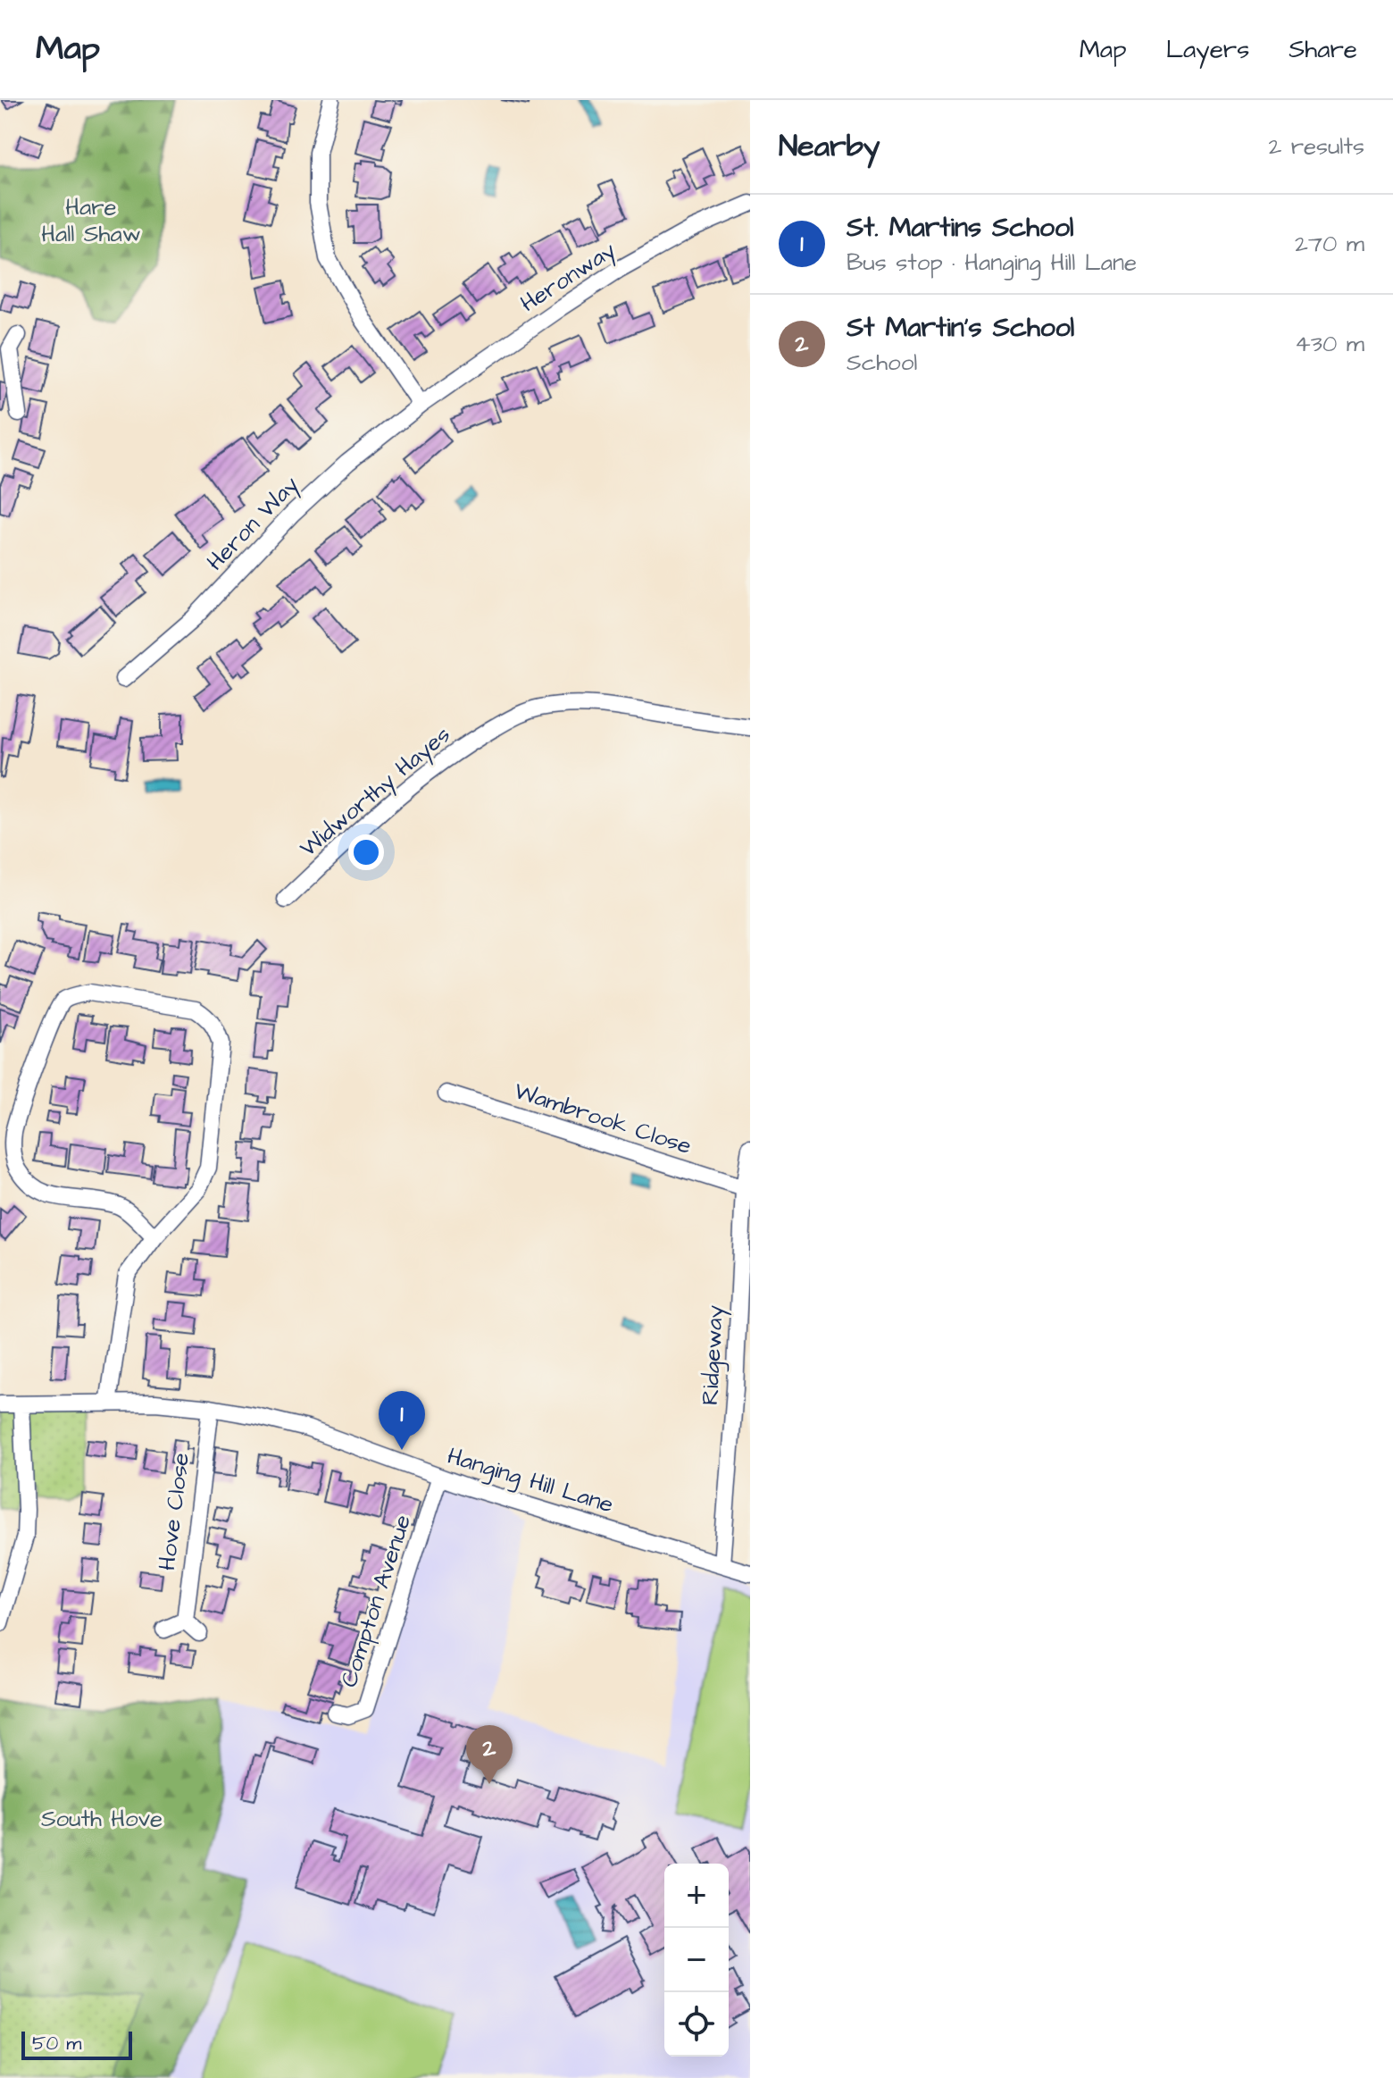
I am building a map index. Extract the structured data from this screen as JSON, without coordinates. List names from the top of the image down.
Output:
{
  "streets": {
    "street": [
      "Heronway",
      "Heron Way",
      "Widworthy Hayes",
      "Wambrook Close",
      "Ridgeway",
      "Hanging Hill Lane",
      "Hove Close",
      "Compton Avenue"
    ]
  },
  "crossings": [
    ["Heronway", "Heron Way"],
    ["Wambrook Close", "Ridgeway"],
    ["Ridgeway", "Hanging Hill Lane"],
    ["Hanging Hill Lane", "Hove Close"],
    ["Hanging Hill Lane", "Compton Avenue"]
  ],
  "parks": ["Hare Hall Shaw", "South Hove"],
  "scale_bar": "50 m",
  "page": {
    "header": "Map",
    "nav": ["Map", "Layers", "Share"],
    "heading": ["Nearby", "2 results"],
    "list": [
      {
        "mark": "1",
        "name": "St. Martins School",
        "note": "Bus stop · Hanging Hill Lane",
        "value": "270 m"
      },
      {
        "mark": "2",
        "name": "St Martin's School",
        "note": "School",
        "value": "430 m"
      }
    ],
    "pins": ["1", "2"],
    "map_buttons": ["+", "−"],
    "scale": "50 m"
  }
}
